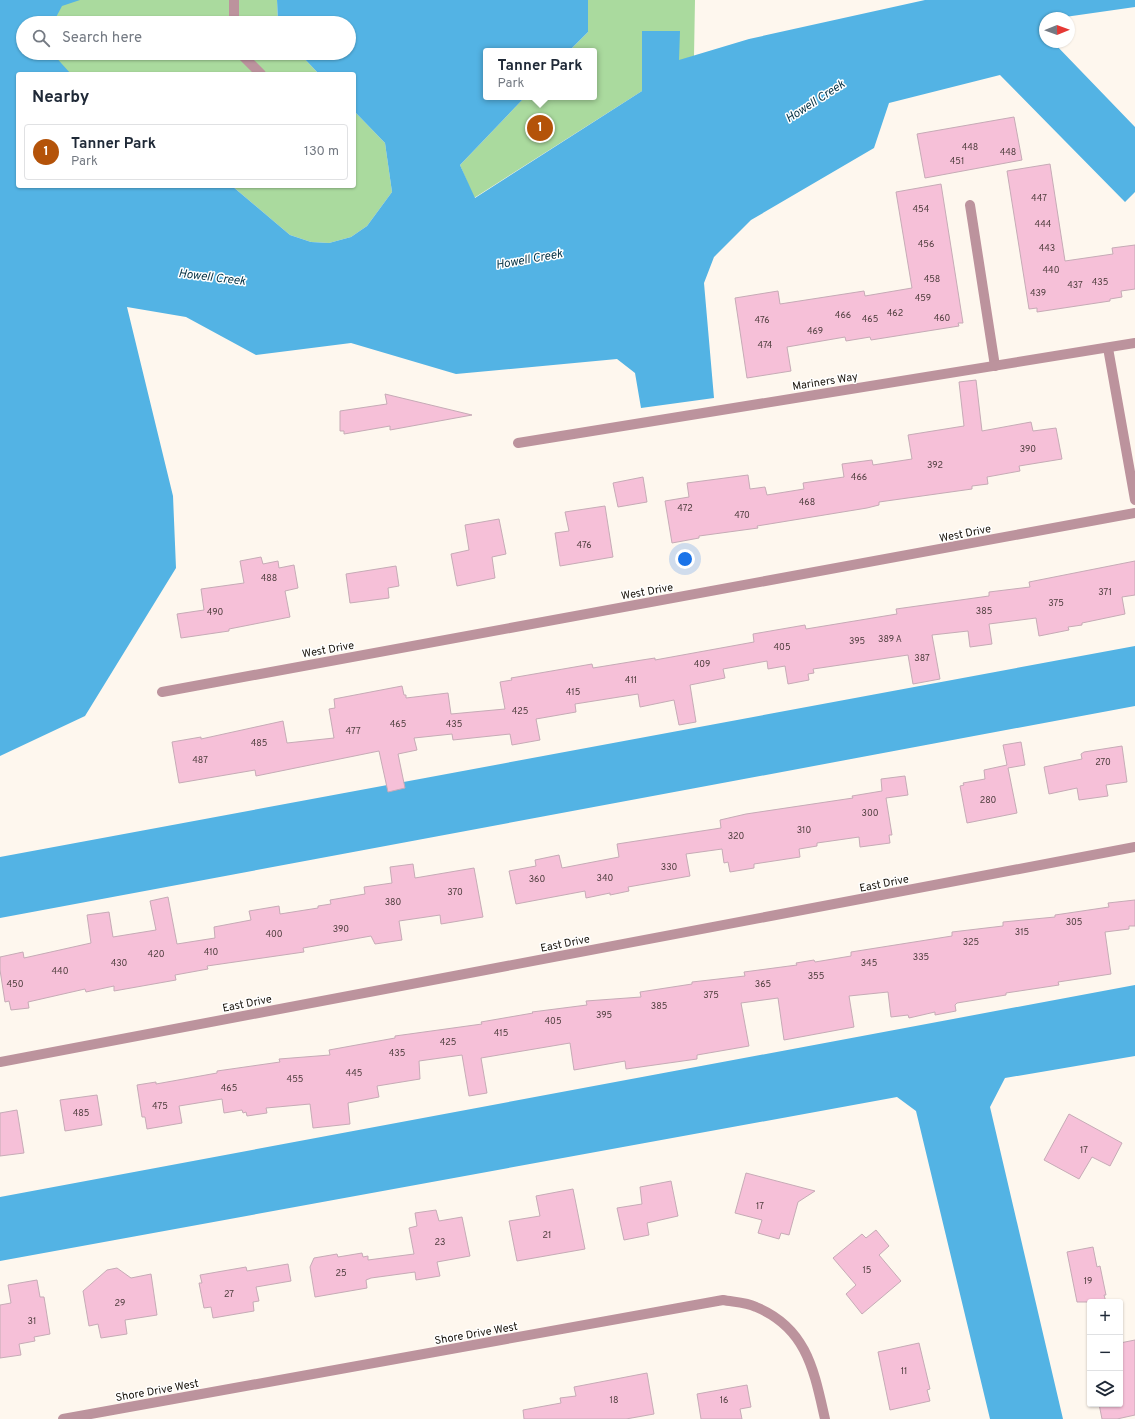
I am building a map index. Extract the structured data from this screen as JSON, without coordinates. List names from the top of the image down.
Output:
{
  "streets": {
    "street": [
      "Mariners Way",
      "West Drive",
      "East Drive",
      "Shore Drive West"
    ]
  },
  "water": ["Howell Creek"],
  "house_numbers": [
    "448",
    "448",
    "451",
    "447",
    "454",
    "444",
    "456",
    "443",
    "440",
    "458",
    "435",
    "437",
    "439",
    "459",
    "462",
    "466",
    "460",
    "465",
    "476",
    "469",
    "474",
    "390",
    "392",
    "466",
    "468",
    "472",
    "470",
    "476",
    "488",
    "371",
    "375",
    "385",
    "490",
    "389 A",
    "395",
    "405",
    "387",
    "409",
    "411",
    "415",
    "425",
    "465",
    "435",
    "477",
    "485",
    "487",
    "270",
    "280",
    "300",
    "310",
    "320",
    "330",
    "340",
    "360",
    "370",
    "380",
    "305",
    "390",
    "315",
    "400",
    "325",
    "410",
    "420",
    "335",
    "430",
    "345",
    "440",
    "355",
    "450",
    "365",
    "375",
    "385",
    "395",
    "405",
    "415",
    "425",
    "435",
    "445",
    "455",
    "465",
    "475",
    "485",
    "17",
    "17",
    "21",
    "23",
    "15",
    "25",
    "19",
    "27",
    "29",
    "31",
    "11",
    "18",
    "16"
  ],
  "north": "right",
  "page": {
    "search": "Search here",
    "popup": ["Tanner Park", "Park"],
    "heading": "Nearby",
    "pins": "1",
    "list": [
      {
        "mark": "1",
        "name": "Tanner Park",
        "note": "Park",
        "value": "130 m"
      }
    ],
    "map_buttons": ["+", "−"]
  }
}
